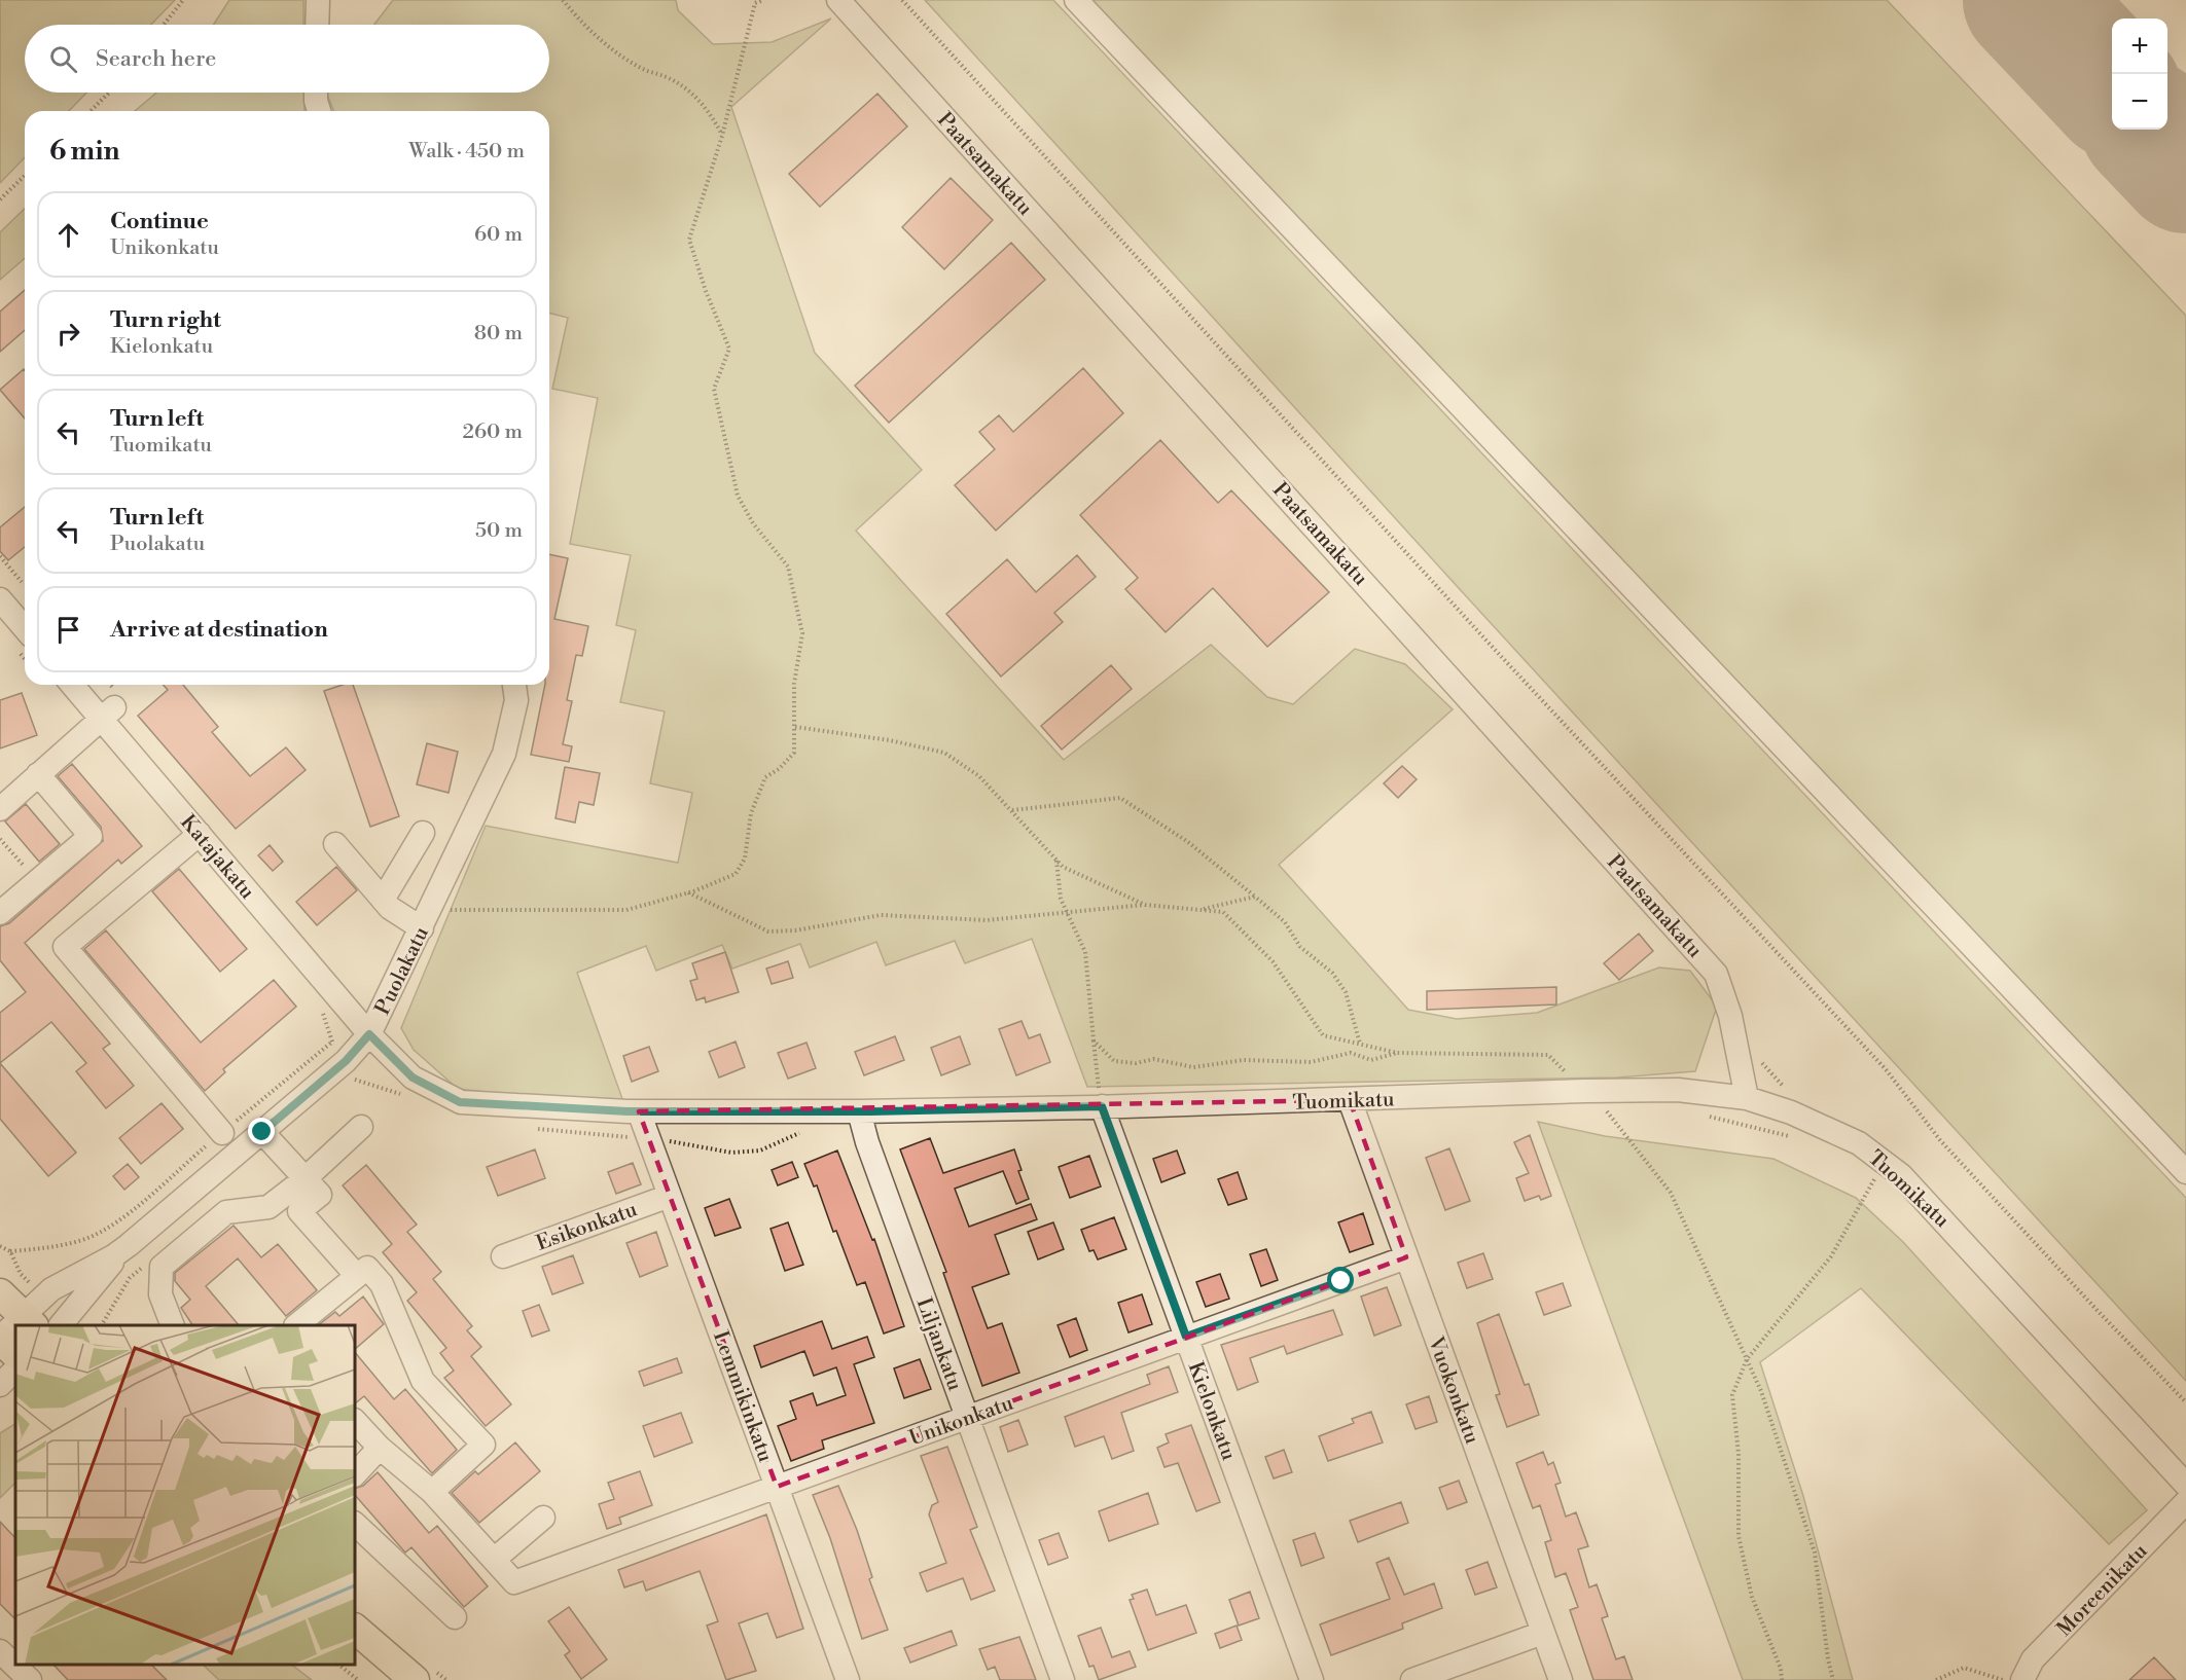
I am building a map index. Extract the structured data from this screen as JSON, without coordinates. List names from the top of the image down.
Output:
{
  "streets": {
    "street": [
      "Paatsamakatu",
      "Katajakatu",
      "Puolakatu",
      "Tuomikatu",
      "Esikonkatu",
      "Liljankatu",
      "Vuokonkatu",
      "Lemmikinkatu",
      "Kielonkatu",
      "Unikonkatu",
      "Moreenikatu"
    ]
  },
  "crossings": [
    ["Paatsamakatu", "Tuomikatu"],
    ["Katajakatu", "Puolakatu"],
    ["Katajakatu", "Tuomikatu"],
    ["Puolakatu", "Tuomikatu"],
    ["Tuomikatu", "Liljankatu"],
    ["Tuomikatu", "Vuokonkatu"],
    ["Tuomikatu", "Lemmikinkatu"],
    ["Tuomikatu", "Kielonkatu"],
    ["Esikonkatu", "Lemmikinkatu"],
    ["Liljankatu", "Unikonkatu"],
    ["Vuokonkatu", "Unikonkatu"],
    ["Lemmikinkatu", "Unikonkatu"],
    ["Kielonkatu", "Unikonkatu"]
  ],
  "page": {
    "map_buttons": ["+", "−"],
    "search": "Search here",
    "heading": ["6 min", "Walk · 450 m"],
    "list": [
      ["Continue", "Unikonkatu", "60 m"],
      ["Turn right", "Kielonkatu", "80 m"],
      ["Turn left", "Tuomikatu", "260 m"],
      ["Turn left", "Puolakatu", "50 m"],
      "Arrive at destination"
    ]
  }
}
